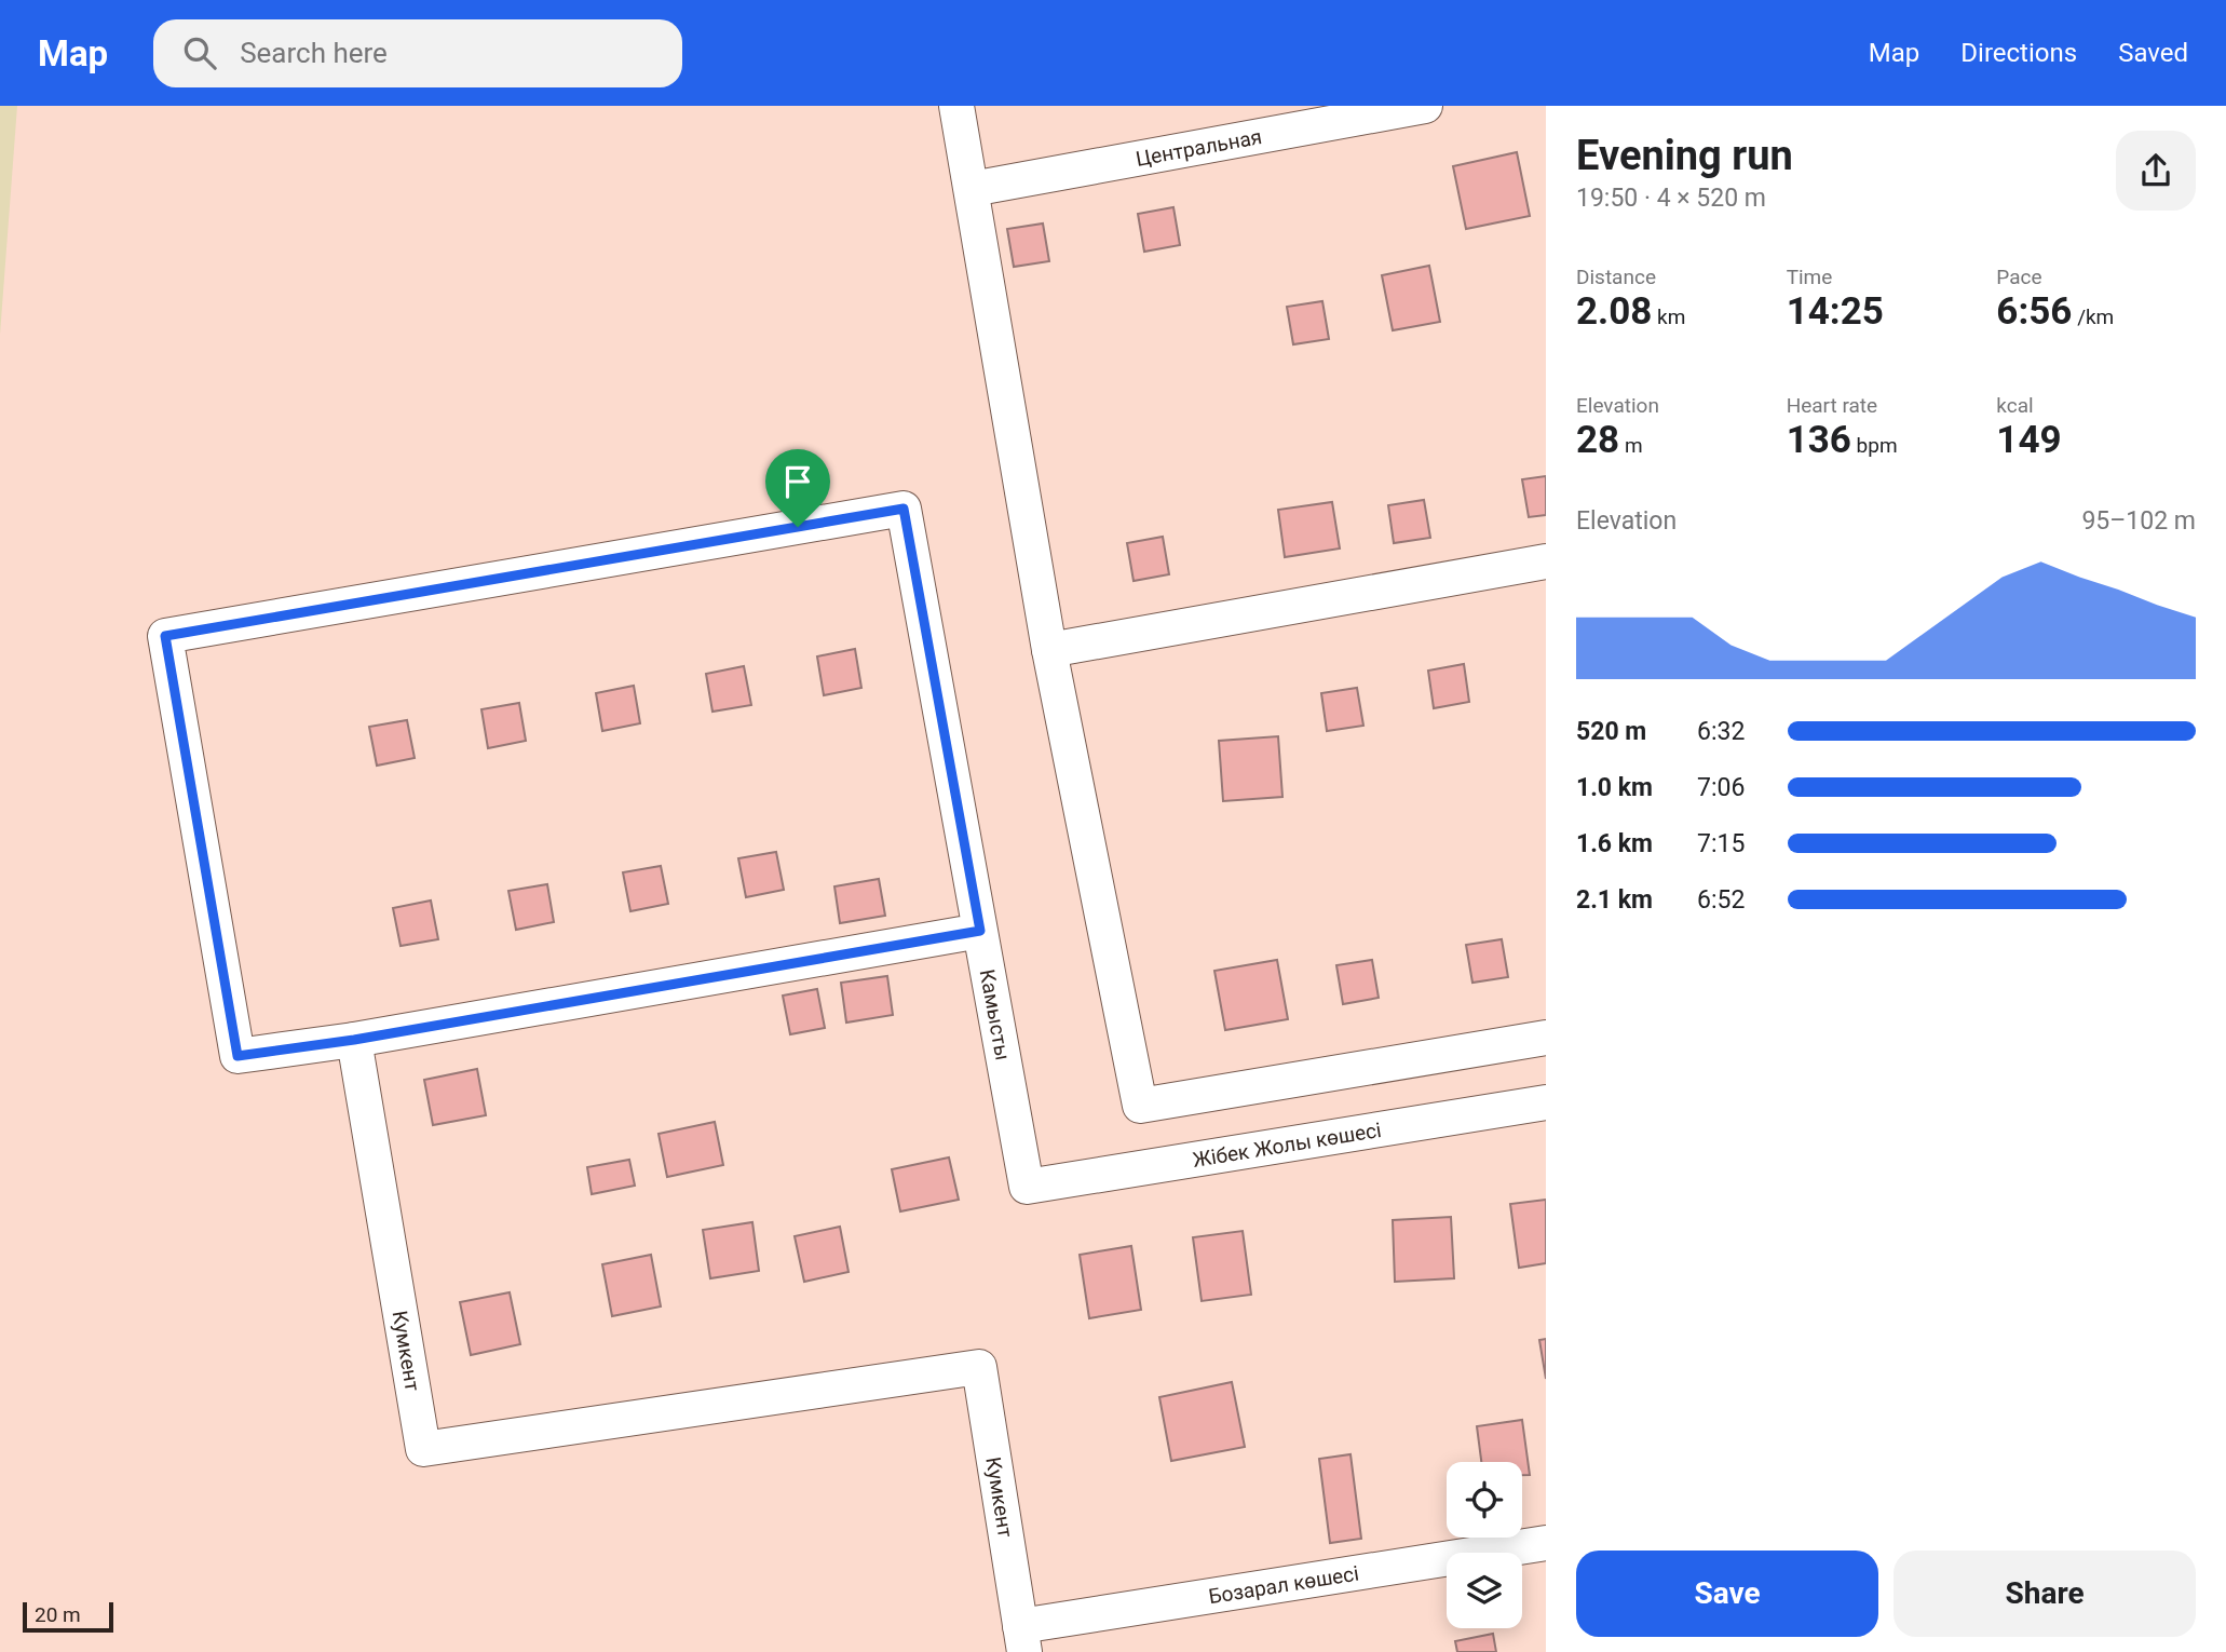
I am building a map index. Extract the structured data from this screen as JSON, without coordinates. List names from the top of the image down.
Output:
{
  "streets": {
    "street": [
      "Центральная",
      "Камысты",
      "Жібек Жолы көшесі",
      "Кумкент",
      "Бозарал көшесі"
    ]
  },
  "crossings": [
    ["Камысты", "Жібек Жолы көшесі"],
    ["Камысты", "Кумкент"],
    ["Кумкент", "Бозарал көшесі"]
  ],
  "scale_bar": "20 m",
  "page": {
    "header": "Map",
    "search": "Search here",
    "nav": ["Map", "Directions", "Saved"],
    "heading": ["Evening run", "19:50 · 4 × 520 m"],
    "stats": [
      ["Distance", "2.08 km"],
      ["Time", "14:25"],
      ["Pace", "6:56 /km"],
      ["Elevation", "28 m"],
      ["Heart rate", "136 bpm"],
      ["kcal", "149"]
    ],
    "chart": ["Elevation", "95–102 m"],
    "list": [
      {
        "name": "520 m",
        "note": "6:32"
      },
      {
        "name": "1.0 km",
        "note": "7:06"
      },
      {
        "name": "1.6 km",
        "note": "7:15"
      },
      {
        "name": "2.1 km",
        "note": "6:52"
      }
    ],
    "buttons": ["Save", "Share"],
    "scale": "20 m"
  }
}
